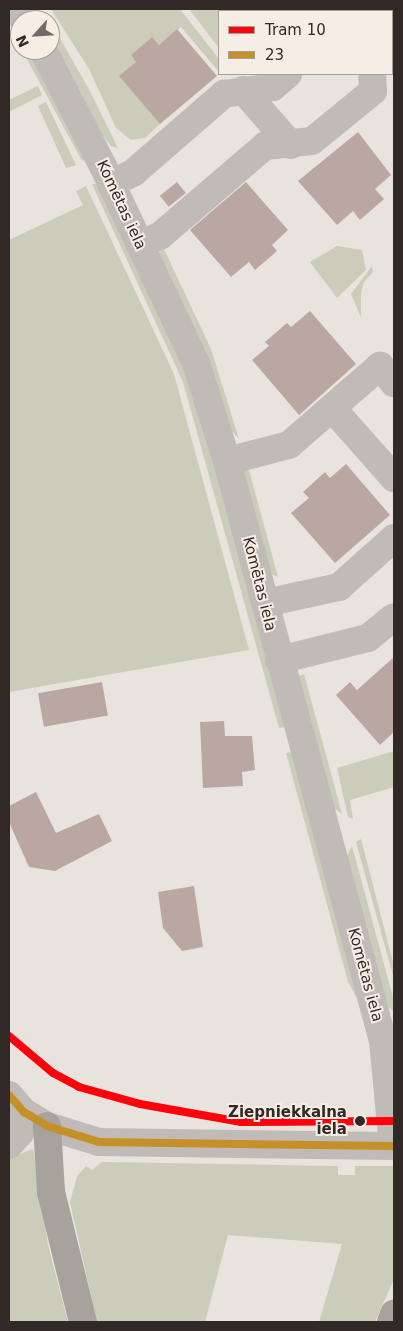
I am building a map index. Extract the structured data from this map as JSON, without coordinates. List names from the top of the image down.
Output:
{
  "streets": {
    "street": ["Komētas iela"]
  },
  "places": ["Ziepniekkalna iela"],
  "lines": ["tram line 10", "transit line 23"],
  "legend": ["Tram 10", "23"],
  "north": "bottom left"
}
